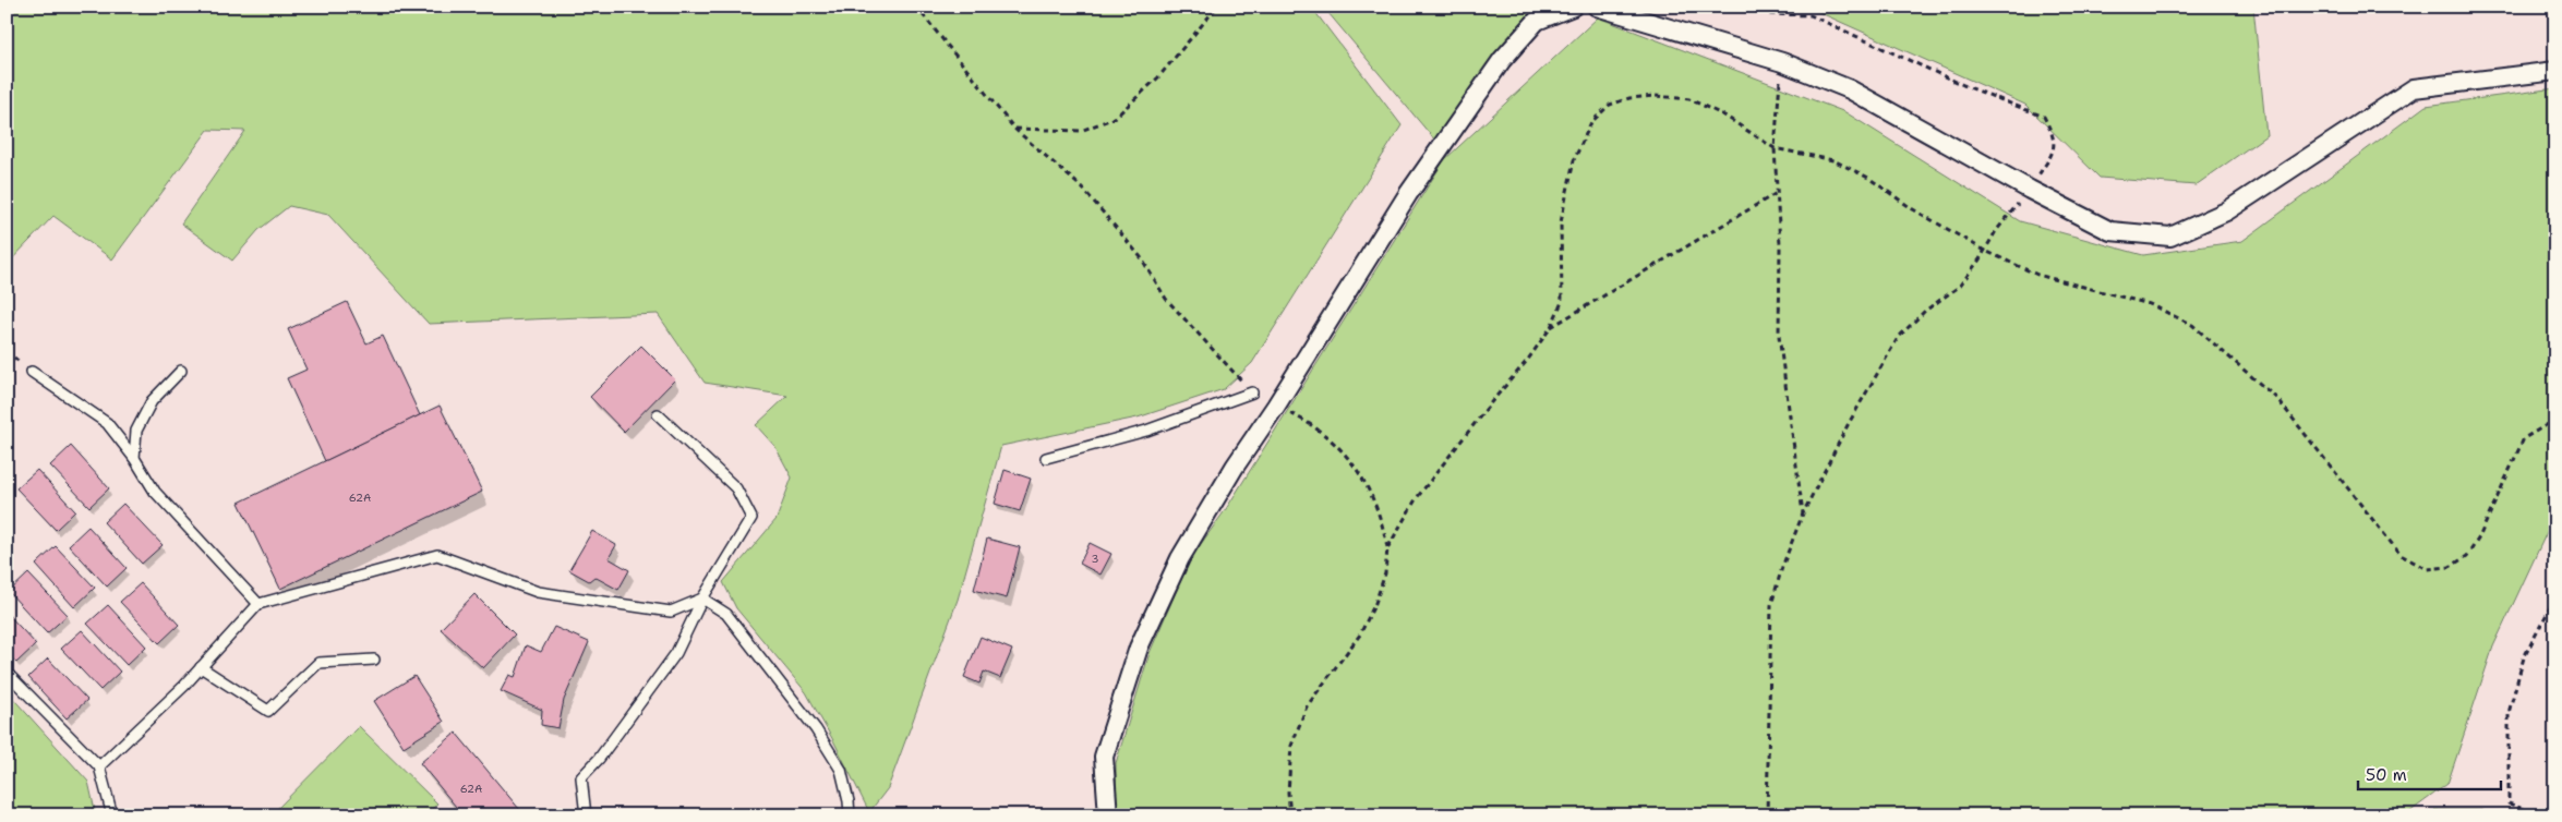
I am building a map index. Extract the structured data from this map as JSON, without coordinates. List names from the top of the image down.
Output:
{
  "house_numbers": ["62А", "3", "62А"],
  "scale_bar": "50 m"
}
